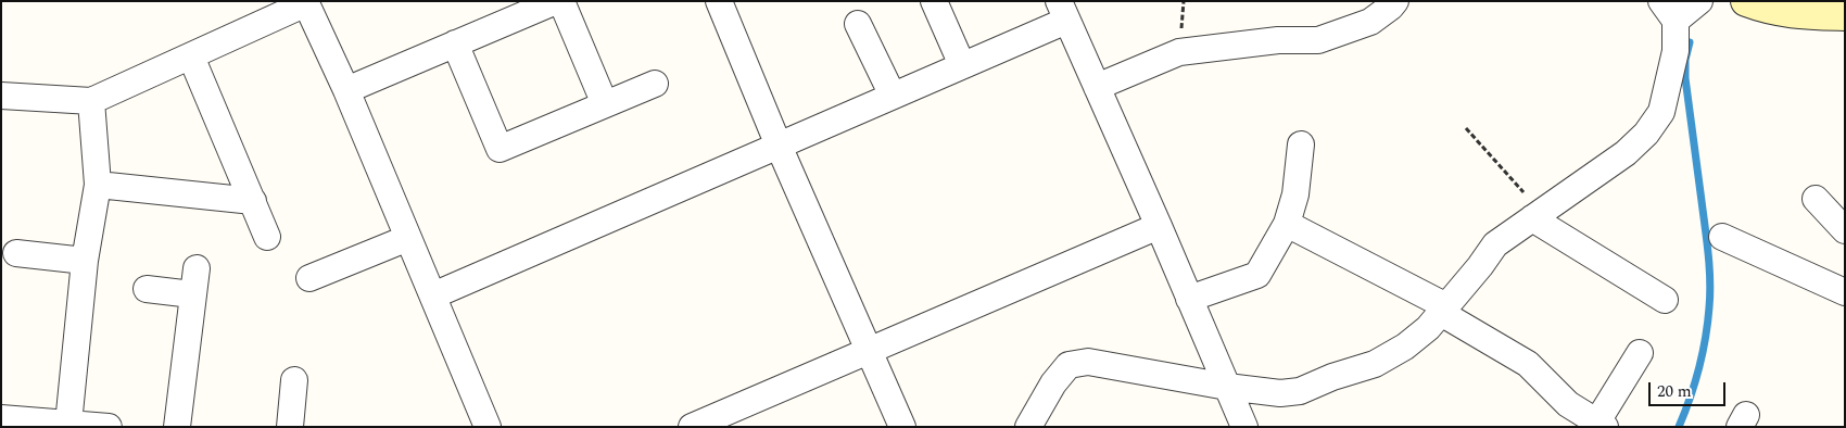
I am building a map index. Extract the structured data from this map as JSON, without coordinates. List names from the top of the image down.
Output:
{
  "scale_bar": "20 m"
}
